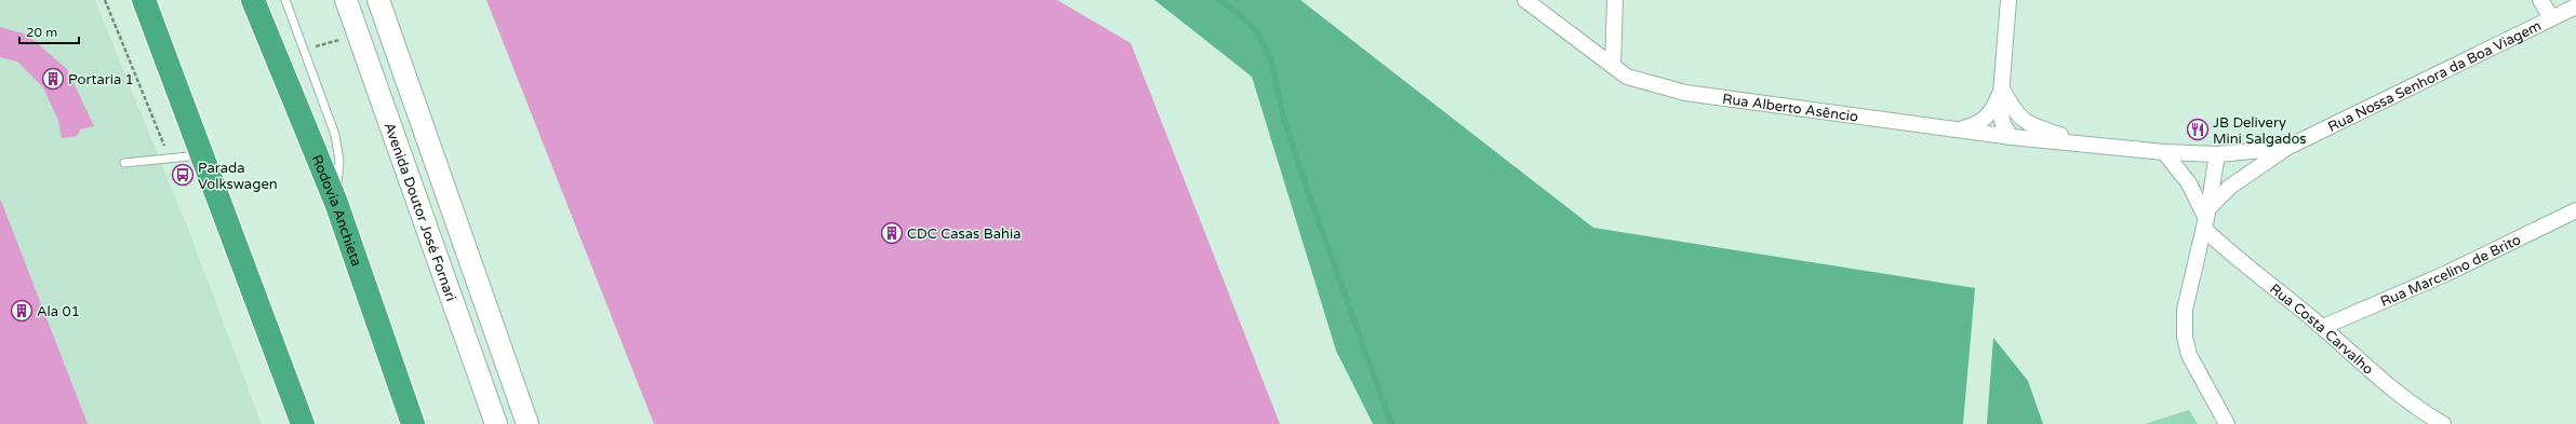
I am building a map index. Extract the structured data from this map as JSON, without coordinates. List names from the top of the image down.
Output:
{
  "streets": {
    "highway": ["Rodovia Anchieta"],
    "street": [
      "Rua Nossa Senhora da Boa Viagem",
      "Rua Alberto Asêncio",
      "Avenida Doutor José Fornari",
      "Rua Marcelino de Brito",
      "Rua Costa Carvalho"
    ]
  },
  "crossings": [
    ["Rua Nossa Senhora da Boa Viagem", "Rua Alberto Asêncio"],
    ["Rua Marcelino de Brito", "Rua Costa Carvalho"]
  ],
  "places": {
    "building": ["Portaria 1", "CDC Casas Bahia", "Ala 01"],
    "restaurant": ["JB Delivery Mini Salgados"],
    "bus stop": ["Parada Volkswagen"]
  },
  "scale_bar": "20 m"
}
